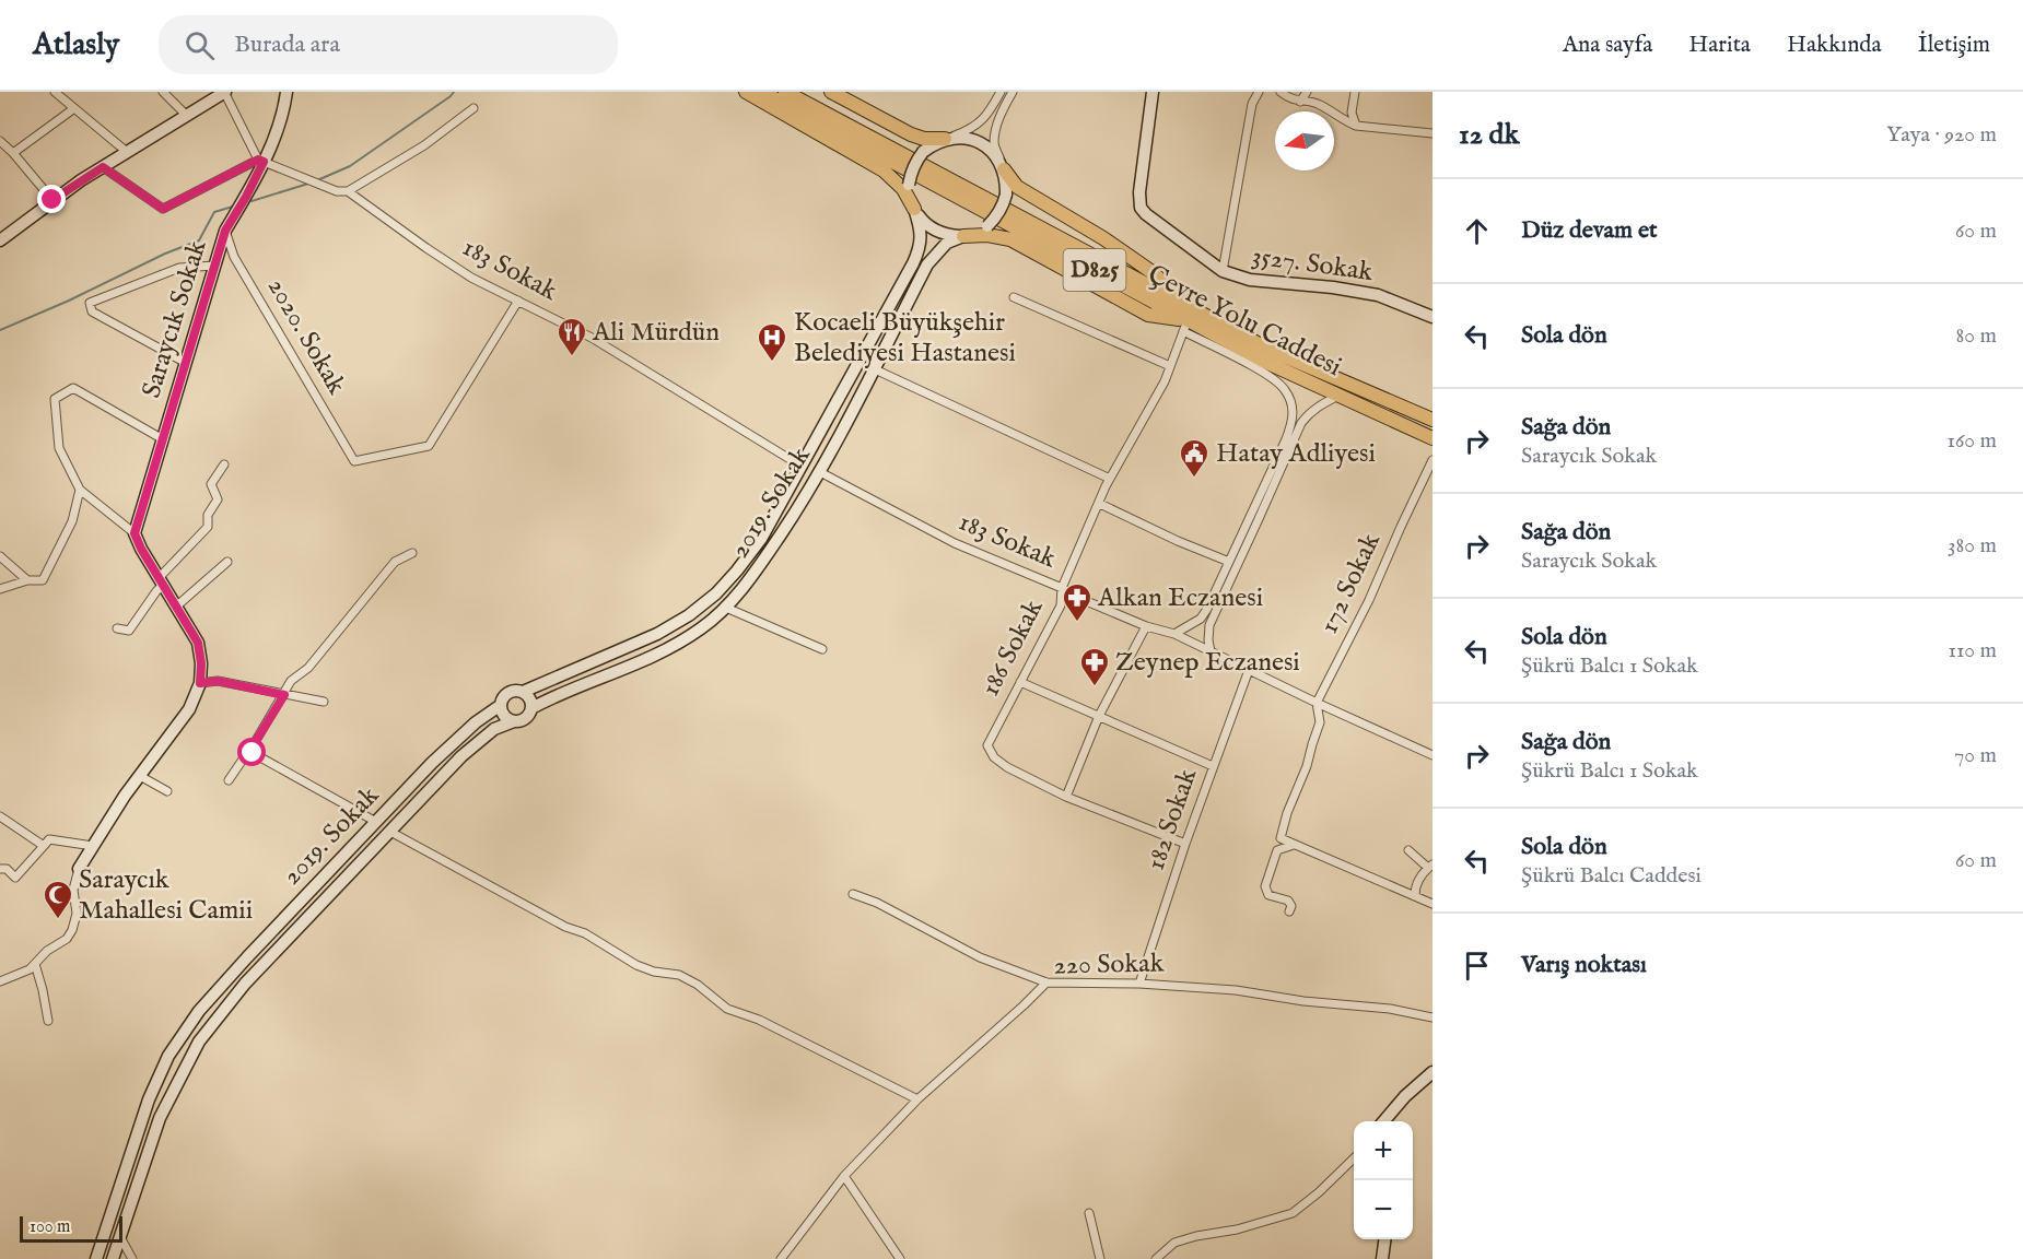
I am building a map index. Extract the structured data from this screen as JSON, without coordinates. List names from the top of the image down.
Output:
{
  "streets": {
    "highway": ["D825", "Çevre Yolu Caddesi"],
    "street": [
      "3527. Sokak",
      "183 Sokak",
      "Saraycık Sokak",
      "2020. Sokak",
      "2019. Sokak",
      "172 Sokak",
      "186 Sokak",
      "182 Sokak",
      "220 Sokak"
    ]
  },
  "crossings": [
    ["183 Sokak", "Saraycık Sokak"],
    ["183 Sokak", "2020. Sokak"],
    ["183 Sokak", "2019. Sokak"],
    ["183 Sokak", "172 Sokak"],
    ["183 Sokak", "186 Sokak"],
    ["183 Sokak", "182 Sokak"],
    ["Saraycık Sokak", "2020. Sokak"],
    ["Çevre Yolu Caddesi", "186 Sokak"],
    ["186 Sokak", "182 Sokak"],
    ["182 Sokak", "220 Sokak"]
  ],
  "places": {
    "restaurant": ["Ali Mürdün"],
    "hospital": ["Kocaeli Büyükşehir Belediyesi Hastanesi"],
    "public building": ["Hatay Adliyesi"],
    "pharmacy": ["Alkan Eczanesi", "Zeynep Eczanesi"],
    "mosque": ["Saraycık Mahallesi Camii"]
  },
  "scale_bar": "100 m",
  "north": "left",
  "page": {
    "header": "Atlasly",
    "search": "Burada ara",
    "nav": [
      "Ana sayfa",
      "Harita",
      "Hakkında",
      "İletişim"
    ],
    "heading": ["12 dk", "Yaya · 920 m"],
    "list": [
      ["Düz devam et", "60 m"],
      ["Sola dön", "80 m"],
      ["Sağa dön", "Saraycık Sokak", "160 m"],
      ["Sağa dön", "Saraycık Sokak", "380 m"],
      ["Sola dön", "Şükrü Balcı 1 Sokak", "110 m"],
      ["Sağa dön", "Şükrü Balcı 1 Sokak", "70 m"],
      ["Sola dön", "Şükrü Balcı Caddesi", "60 m"],
      "Varış noktası"
    ],
    "map_buttons": ["+", "−"],
    "scale": "100 m"
  }
}
